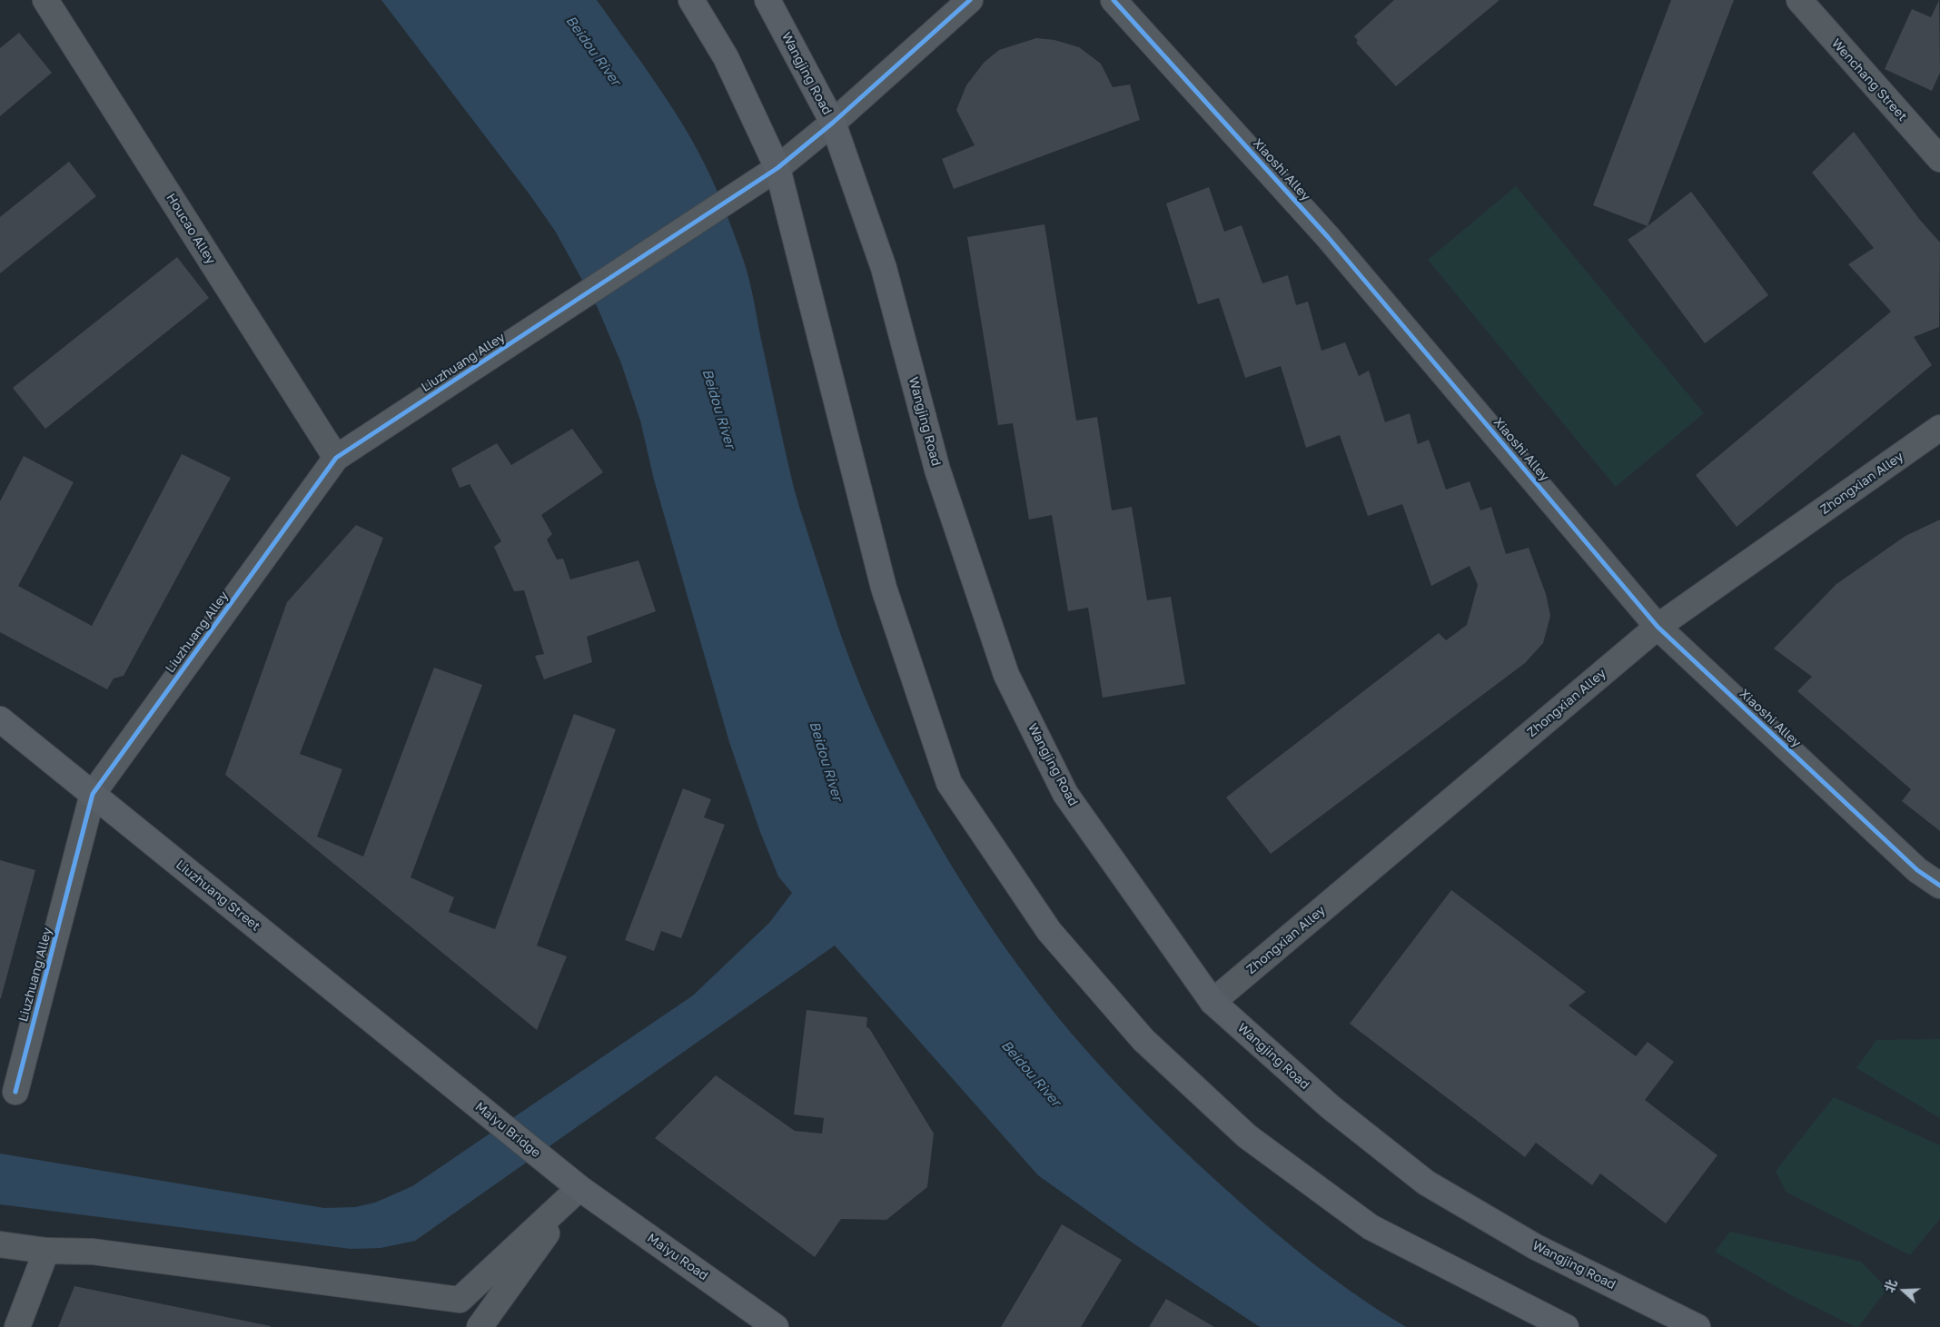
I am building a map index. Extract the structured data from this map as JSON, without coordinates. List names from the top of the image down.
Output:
{
  "streets": {
    "main road": [
      "Wangjing Road",
      "Liuzhuang Street",
      "Maiyu Bridge",
      "Maiyu Road"
    ],
    "street": [
      "Wenchang Street",
      "Xiaoshi Alley",
      "Houcao Alley",
      "Liuzhuang Alley",
      "Zhongxian Alley"
    ]
  },
  "crossings": [
    ["Wangjing Road", "Liuzhuang Alley"],
    ["Wangjing Road", "Zhongxian Alley"],
    ["Xiaoshi Alley", "Zhongxian Alley"],
    ["Houcao Alley", "Liuzhuang Alley"],
    ["Liuzhuang Alley", "Liuzhuang Street"],
    ["Liuzhuang Street", "Maiyu Bridge"],
    ["Maiyu Bridge", "Maiyu Road"]
  ],
  "water": ["Beidou River"],
  "north": "left"
}
